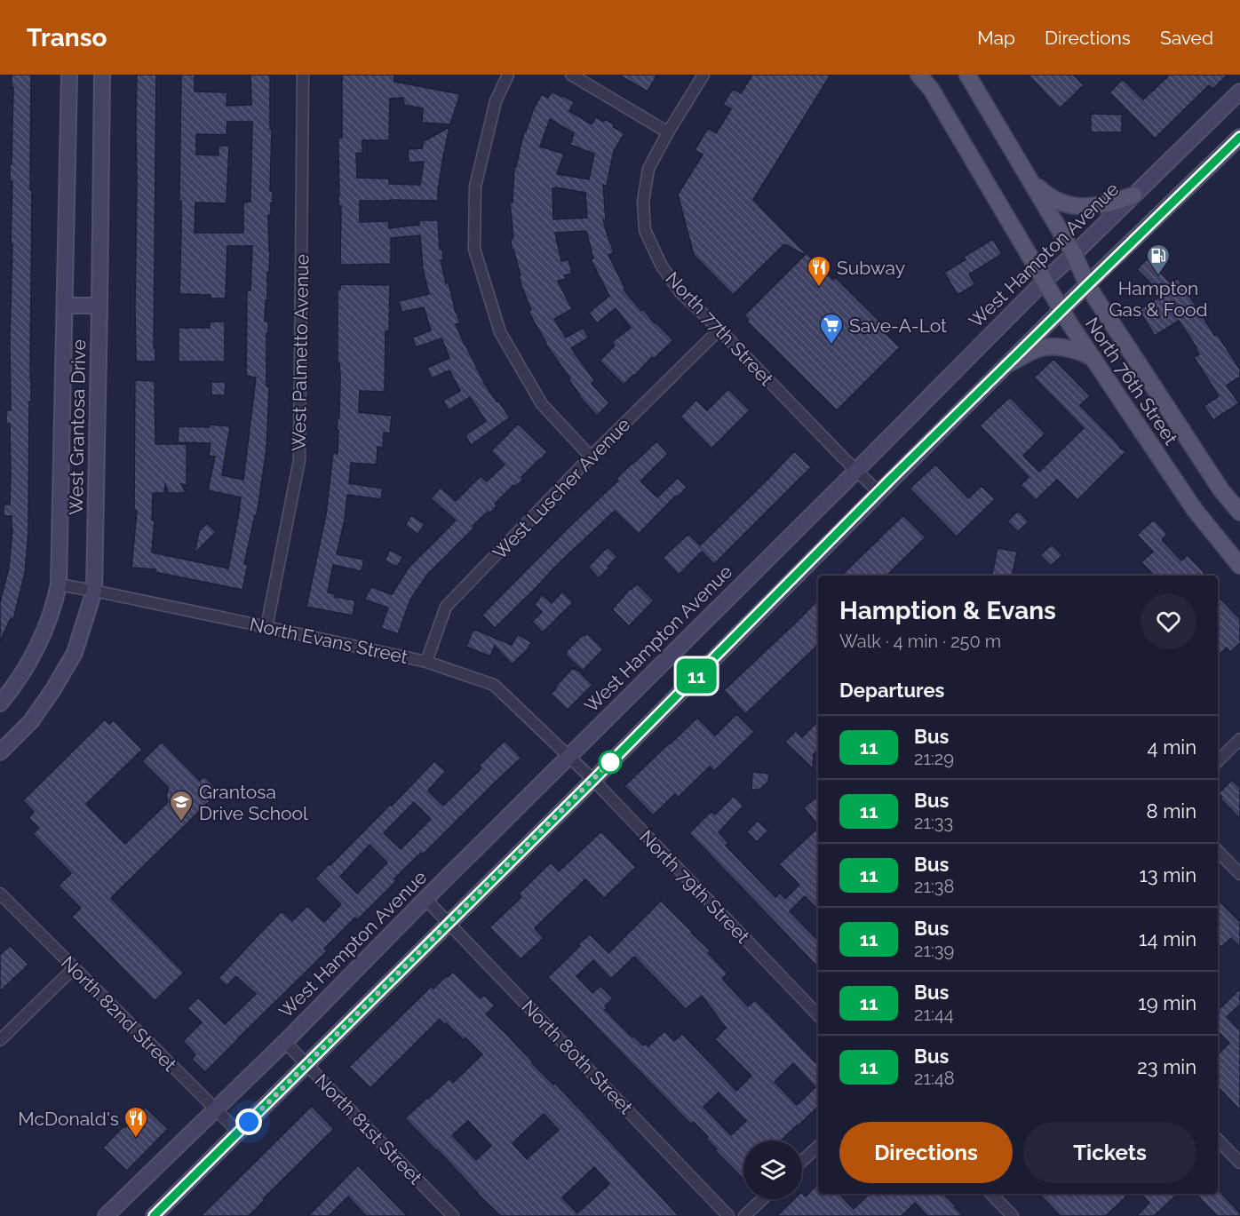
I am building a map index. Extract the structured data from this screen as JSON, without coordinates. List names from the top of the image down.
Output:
{
  "streets": {
    "main road": ["West Hampton Avenue", "North 76th Street", "West Grantosa Drive"],
    "street": [
      "North 77th Street",
      "West Palmetto Avenue",
      "West Luscher Avenue",
      "North Evans Street",
      "North 79th Street",
      "North 82nd Street",
      "North 80th Street",
      "North 81st Street"
    ]
  },
  "crossings": [
    ["West Hampton Avenue", "North 77th Street"],
    ["West Hampton Avenue", "North 76th Street"],
    ["West Hampton Avenue", "North Evans Street"],
    ["West Hampton Avenue", "North 79th Street"],
    ["West Hampton Avenue", "North 82nd Street"],
    ["West Hampton Avenue", "North 80th Street"],
    ["West Hampton Avenue", "North 81st Street"],
    ["North 77th Street", "West Luscher Avenue"],
    ["West Palmetto Avenue", "North Evans Street"],
    ["West Grantosa Drive", "North Evans Street"],
    ["West Luscher Avenue", "North Evans Street"],
    ["North Evans Street", "North 79th Street"]
  ],
  "places": {
    "fuel station": ["Hampton Gas & Food"],
    "restaurant": ["Subway", "McDonald's"],
    "supermarket": ["Save-A-Lot"],
    "school or university": ["Grantosa Drive School"]
  },
  "lines": ["bus line 11"],
  "page": {
    "header": "Transo",
    "nav": ["Map", "Directions", "Saved"],
    "on_map": "11",
    "heading": [
      ["Hamption & Evans", "Walk · 4 min · 250 m"],
      "Departures"
    ],
    "list": [
      {
        "mark": "11",
        "name": "Bus",
        "note": "21:29",
        "value": "4 min"
      },
      {
        "mark": "11",
        "name": "Bus",
        "note": "21:33",
        "value": "8 min"
      },
      {
        "mark": "11",
        "name": "Bus",
        "note": "21:38",
        "value": "13 min"
      },
      {
        "mark": "11",
        "name": "Bus",
        "note": "21:39",
        "value": "14 min"
      },
      {
        "mark": "11",
        "name": "Bus",
        "note": "21:44",
        "value": "19 min"
      },
      {
        "mark": "11",
        "name": "Bus",
        "note": "21:48",
        "value": "23 min"
      }
    ],
    "buttons": ["Directions", "Tickets"]
  }
}
